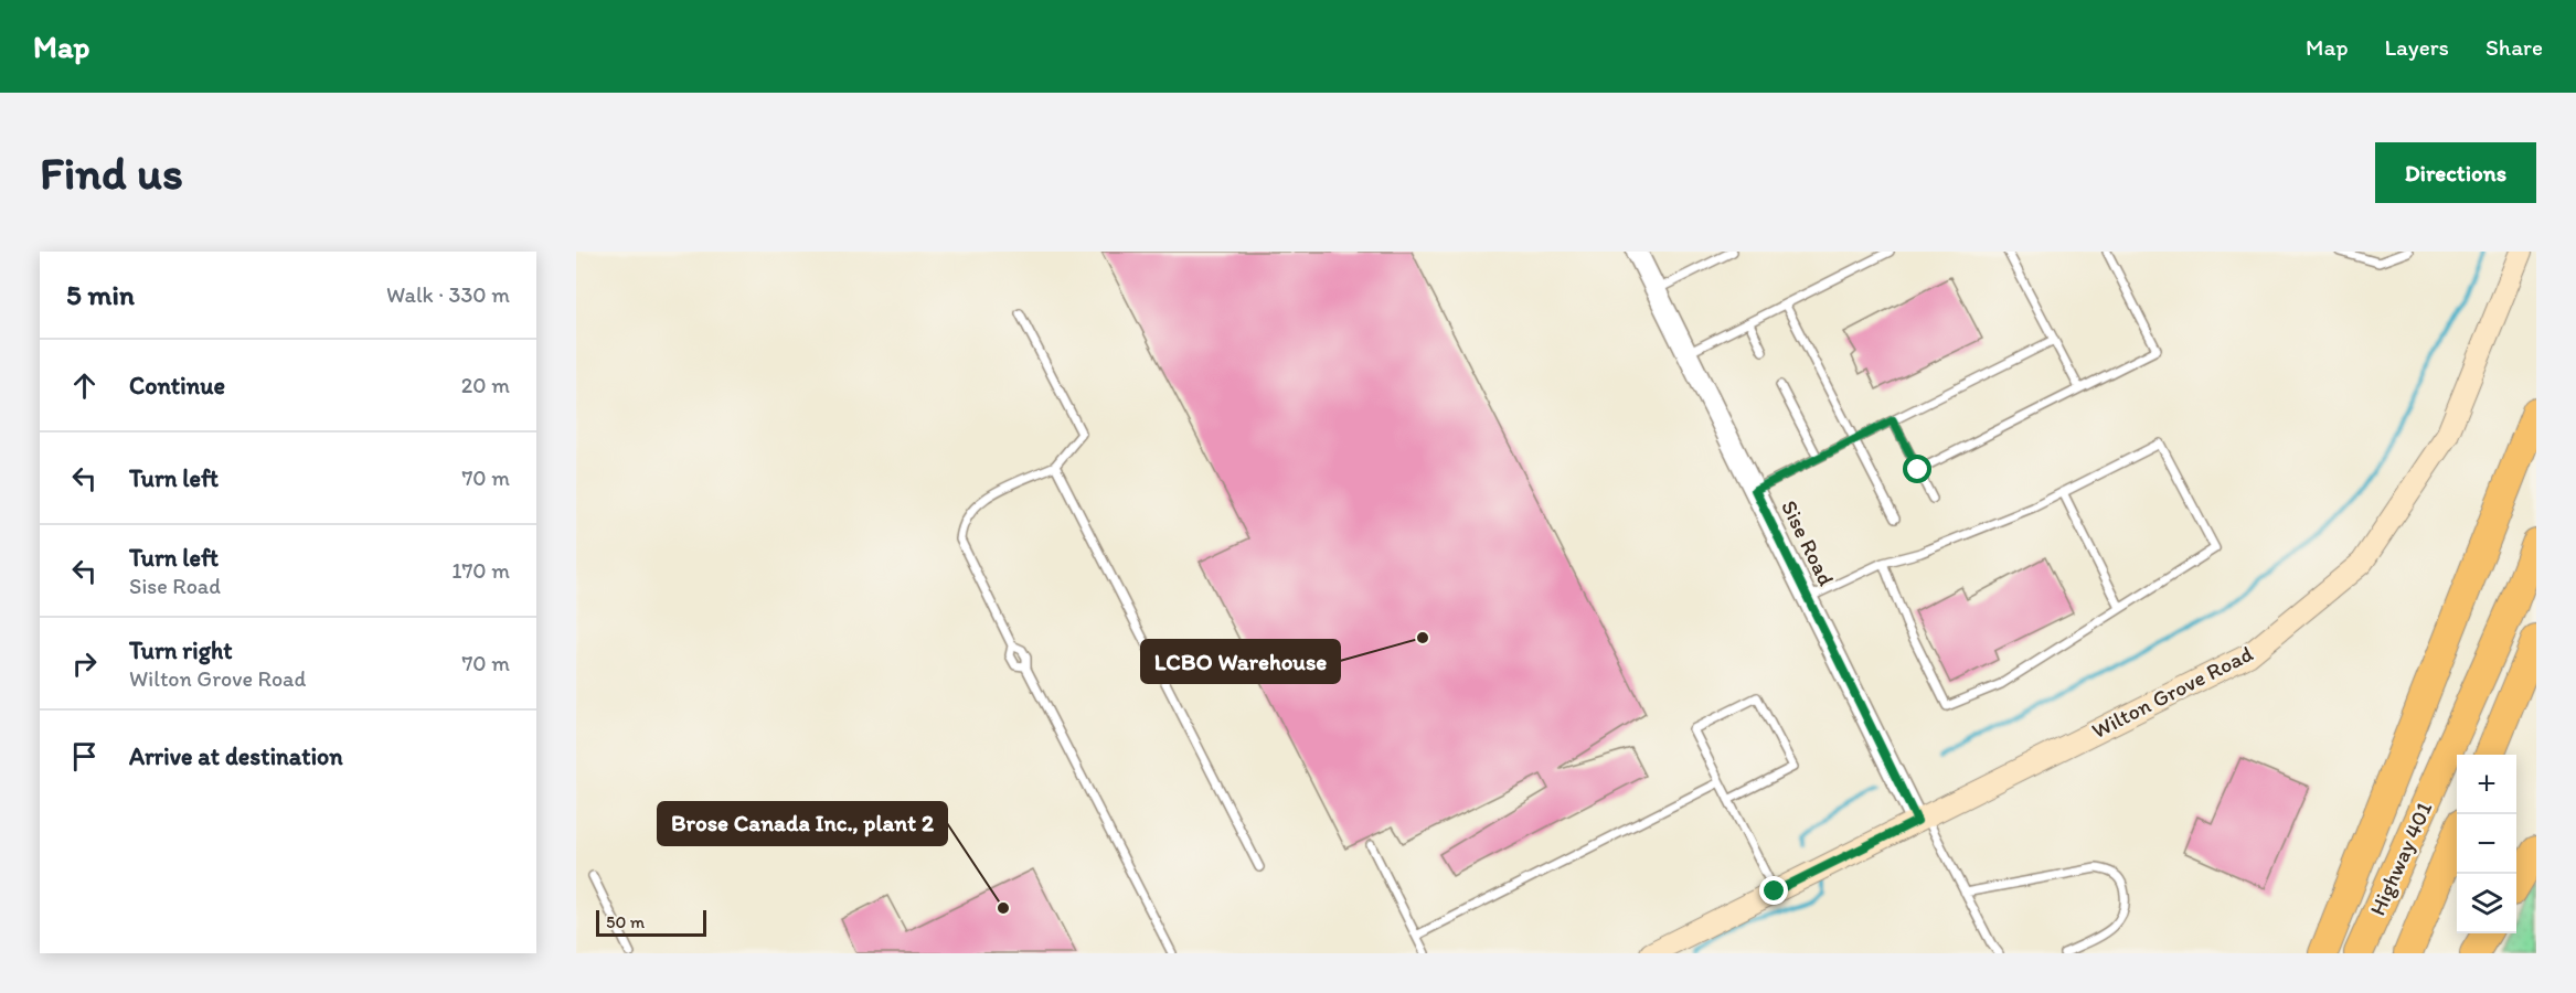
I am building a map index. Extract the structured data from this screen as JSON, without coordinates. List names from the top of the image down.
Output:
{
  "streets": {
    "highway": ["Highway 401"],
    "main road": ["Wilton Grove Road"],
    "street": ["Sise Road"]
  },
  "crossings": [
    ["Sise Road", "Wilton Grove Road"]
  ],
  "places": ["LCBO Warehouse", "Brose Canada Inc., plant 2"],
  "scale_bar": "50 m",
  "page": {
    "header": "Map",
    "nav": ["Map", "Layers", "Share"],
    "buttons": "Directions",
    "title": "Find us",
    "heading": ["5 min", "Walk · 330 m"],
    "list": [
      ["Continue", "20 m"],
      ["Turn left", "70 m"],
      ["Turn left", "Sise Road", "170 m"],
      ["Turn right", "Wilton Grove Road", "70 m"],
      "Arrive at destination"
    ],
    "map_buttons": ["+", "−"],
    "scale": "50 m"
  }
}
